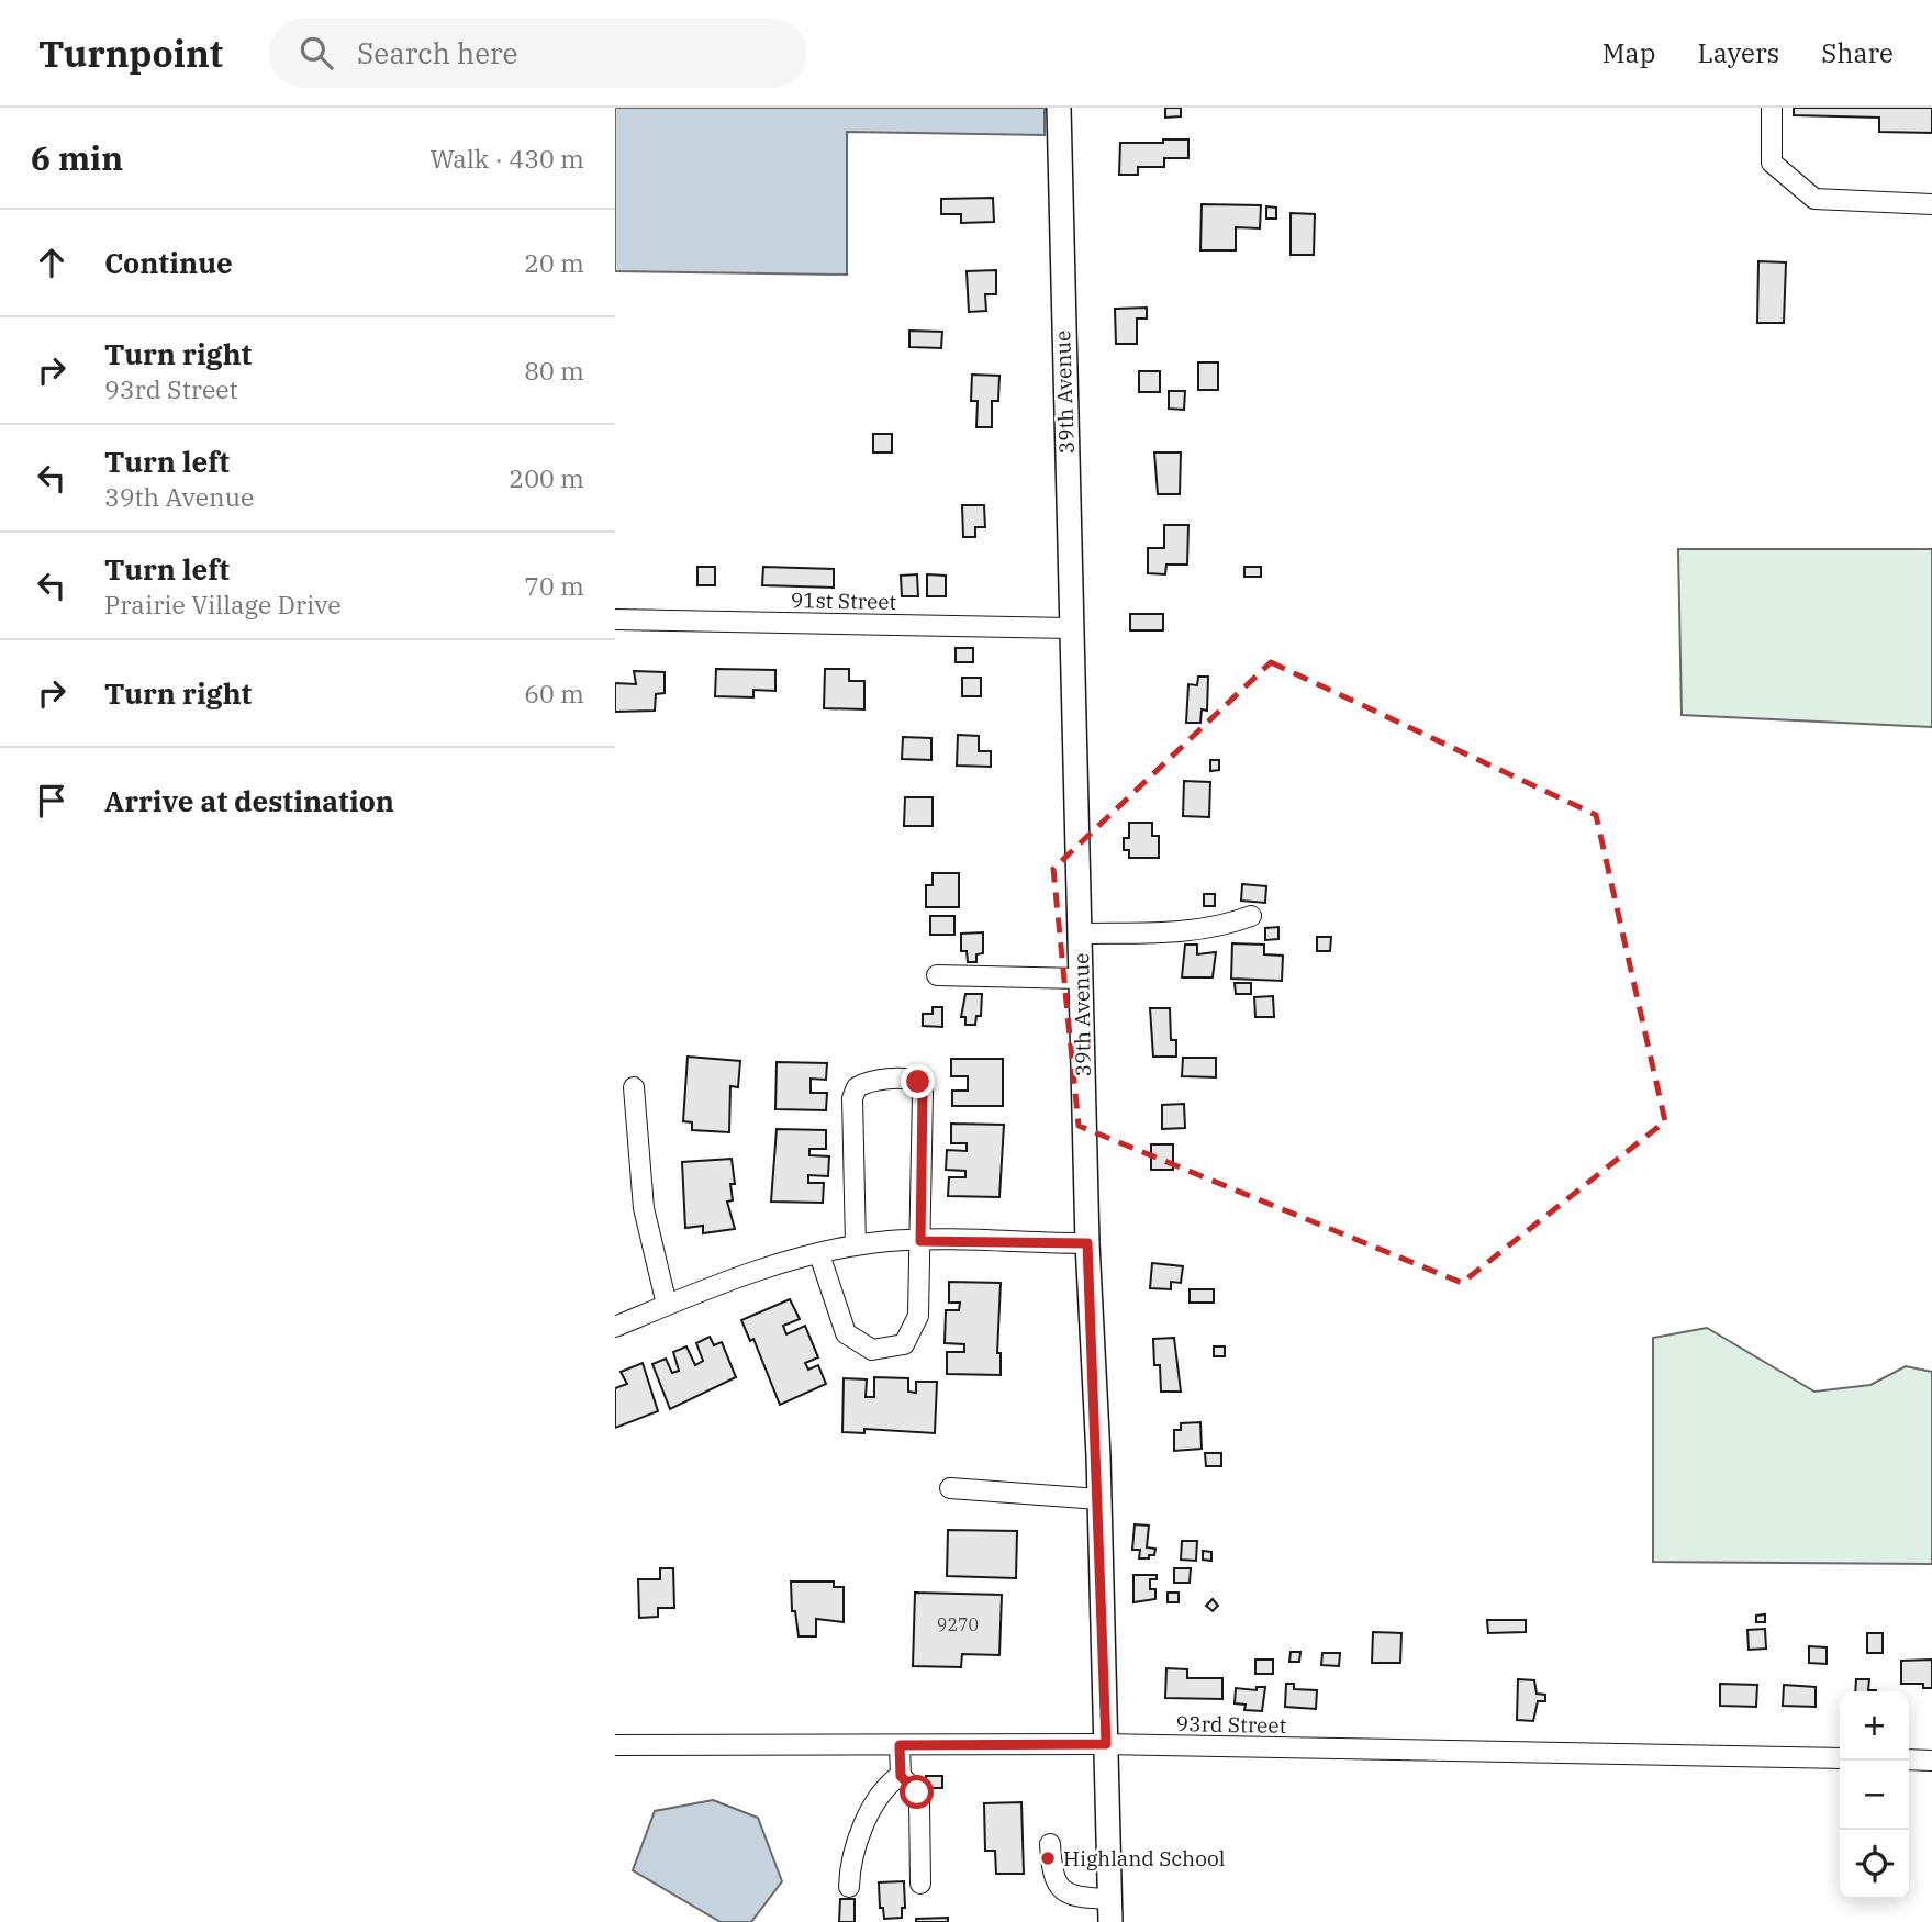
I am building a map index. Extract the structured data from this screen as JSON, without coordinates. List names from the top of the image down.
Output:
{
  "streets": {
    "main road": ["39th Avenue"],
    "street": ["91st Street", "93rd Street"]
  },
  "crossings": [
    ["39th Avenue", "91st Street"],
    ["39th Avenue", "93rd Street"]
  ],
  "places": ["Highland School"],
  "house_numbers": ["9270"],
  "page": {
    "header": "Turnpoint",
    "search": "Search here",
    "nav": ["Map", "Layers", "Share"],
    "heading": ["6 min", "Walk · 430 m"],
    "list": [
      ["Continue", "20 m"],
      ["Turn right", "93rd Street", "80 m"],
      ["Turn left", "39th Avenue", "200 m"],
      ["Turn left", "Prairie Village Drive", "70 m"],
      ["Turn right", "60 m"],
      "Arrive at destination"
    ],
    "map_buttons": ["+", "−"]
  }
}
